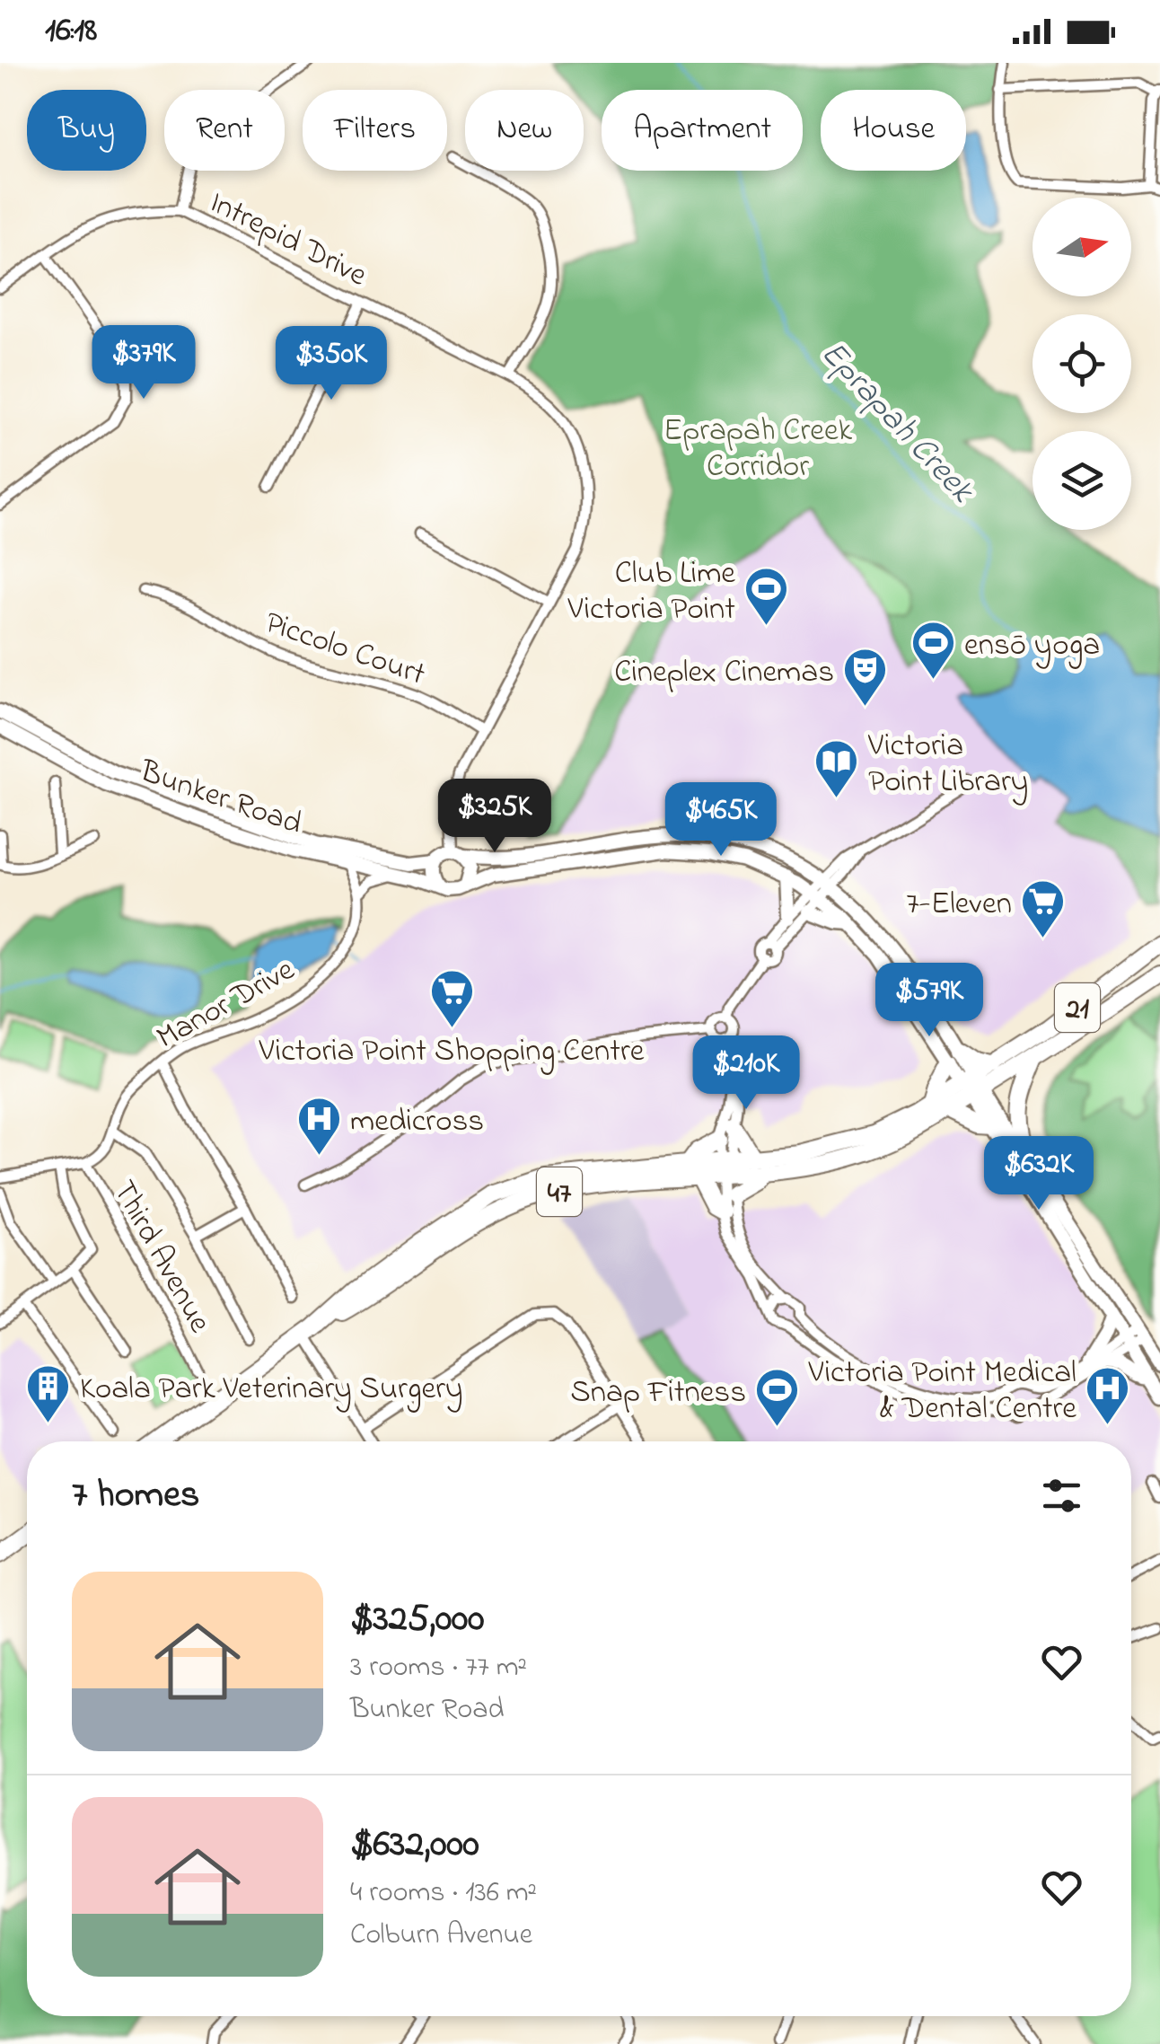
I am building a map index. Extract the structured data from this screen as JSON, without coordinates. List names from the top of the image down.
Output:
{
  "streets": {
    "highway": ["21", "47"],
    "main road": ["Bunker Road"],
    "street": [
      "Intrepid Drive",
      "Piccolo Court",
      "Manor Drive",
      "Third Avenue"
    ]
  },
  "crossings": [
    ["Intrepid Drive", "Piccolo Court"],
    ["Intrepid Drive", "Bunker Road"],
    ["Manor Drive", "Third Avenue"],
    ["21", "47"]
  ],
  "water": ["Eprapah Creek"],
  "parks": ["Eprapah Creek Corridor"],
  "places": {
    "sports": ["Club Lime Victoria Point", "ensō yoga", "Snap Fitness"],
    "theatre": ["Cineplex Cinemas"],
    "library": ["Victoria Point Library"],
    "supermarket": ["7-Eleven", "Victoria Point Shopping Centre"],
    "hospital": ["medicross", "Victoria Point Medical & Dental Centre"],
    "building": ["Koala Park Veterinary Surgery"]
  },
  "north": "right",
  "page": {
    "status": "16:18",
    "chip": [
      "Buy",
      "Rent",
      "Filters",
      "New",
      "Apartment",
      "House"
    ],
    "price": [
      "$379K",
      "$350K",
      "$325K",
      "$465K",
      "$579K",
      "$210K",
      "$632K"
    ],
    "heading": "7 homes",
    "list": [
      {
        "name": "$325,000",
        "note": "3 rooms · 77 m² · Bunker Road"
      },
      {
        "name": "$632,000",
        "note": "4 rooms · 136 m² · Colburn Avenue"
      }
    ]
  }
}
